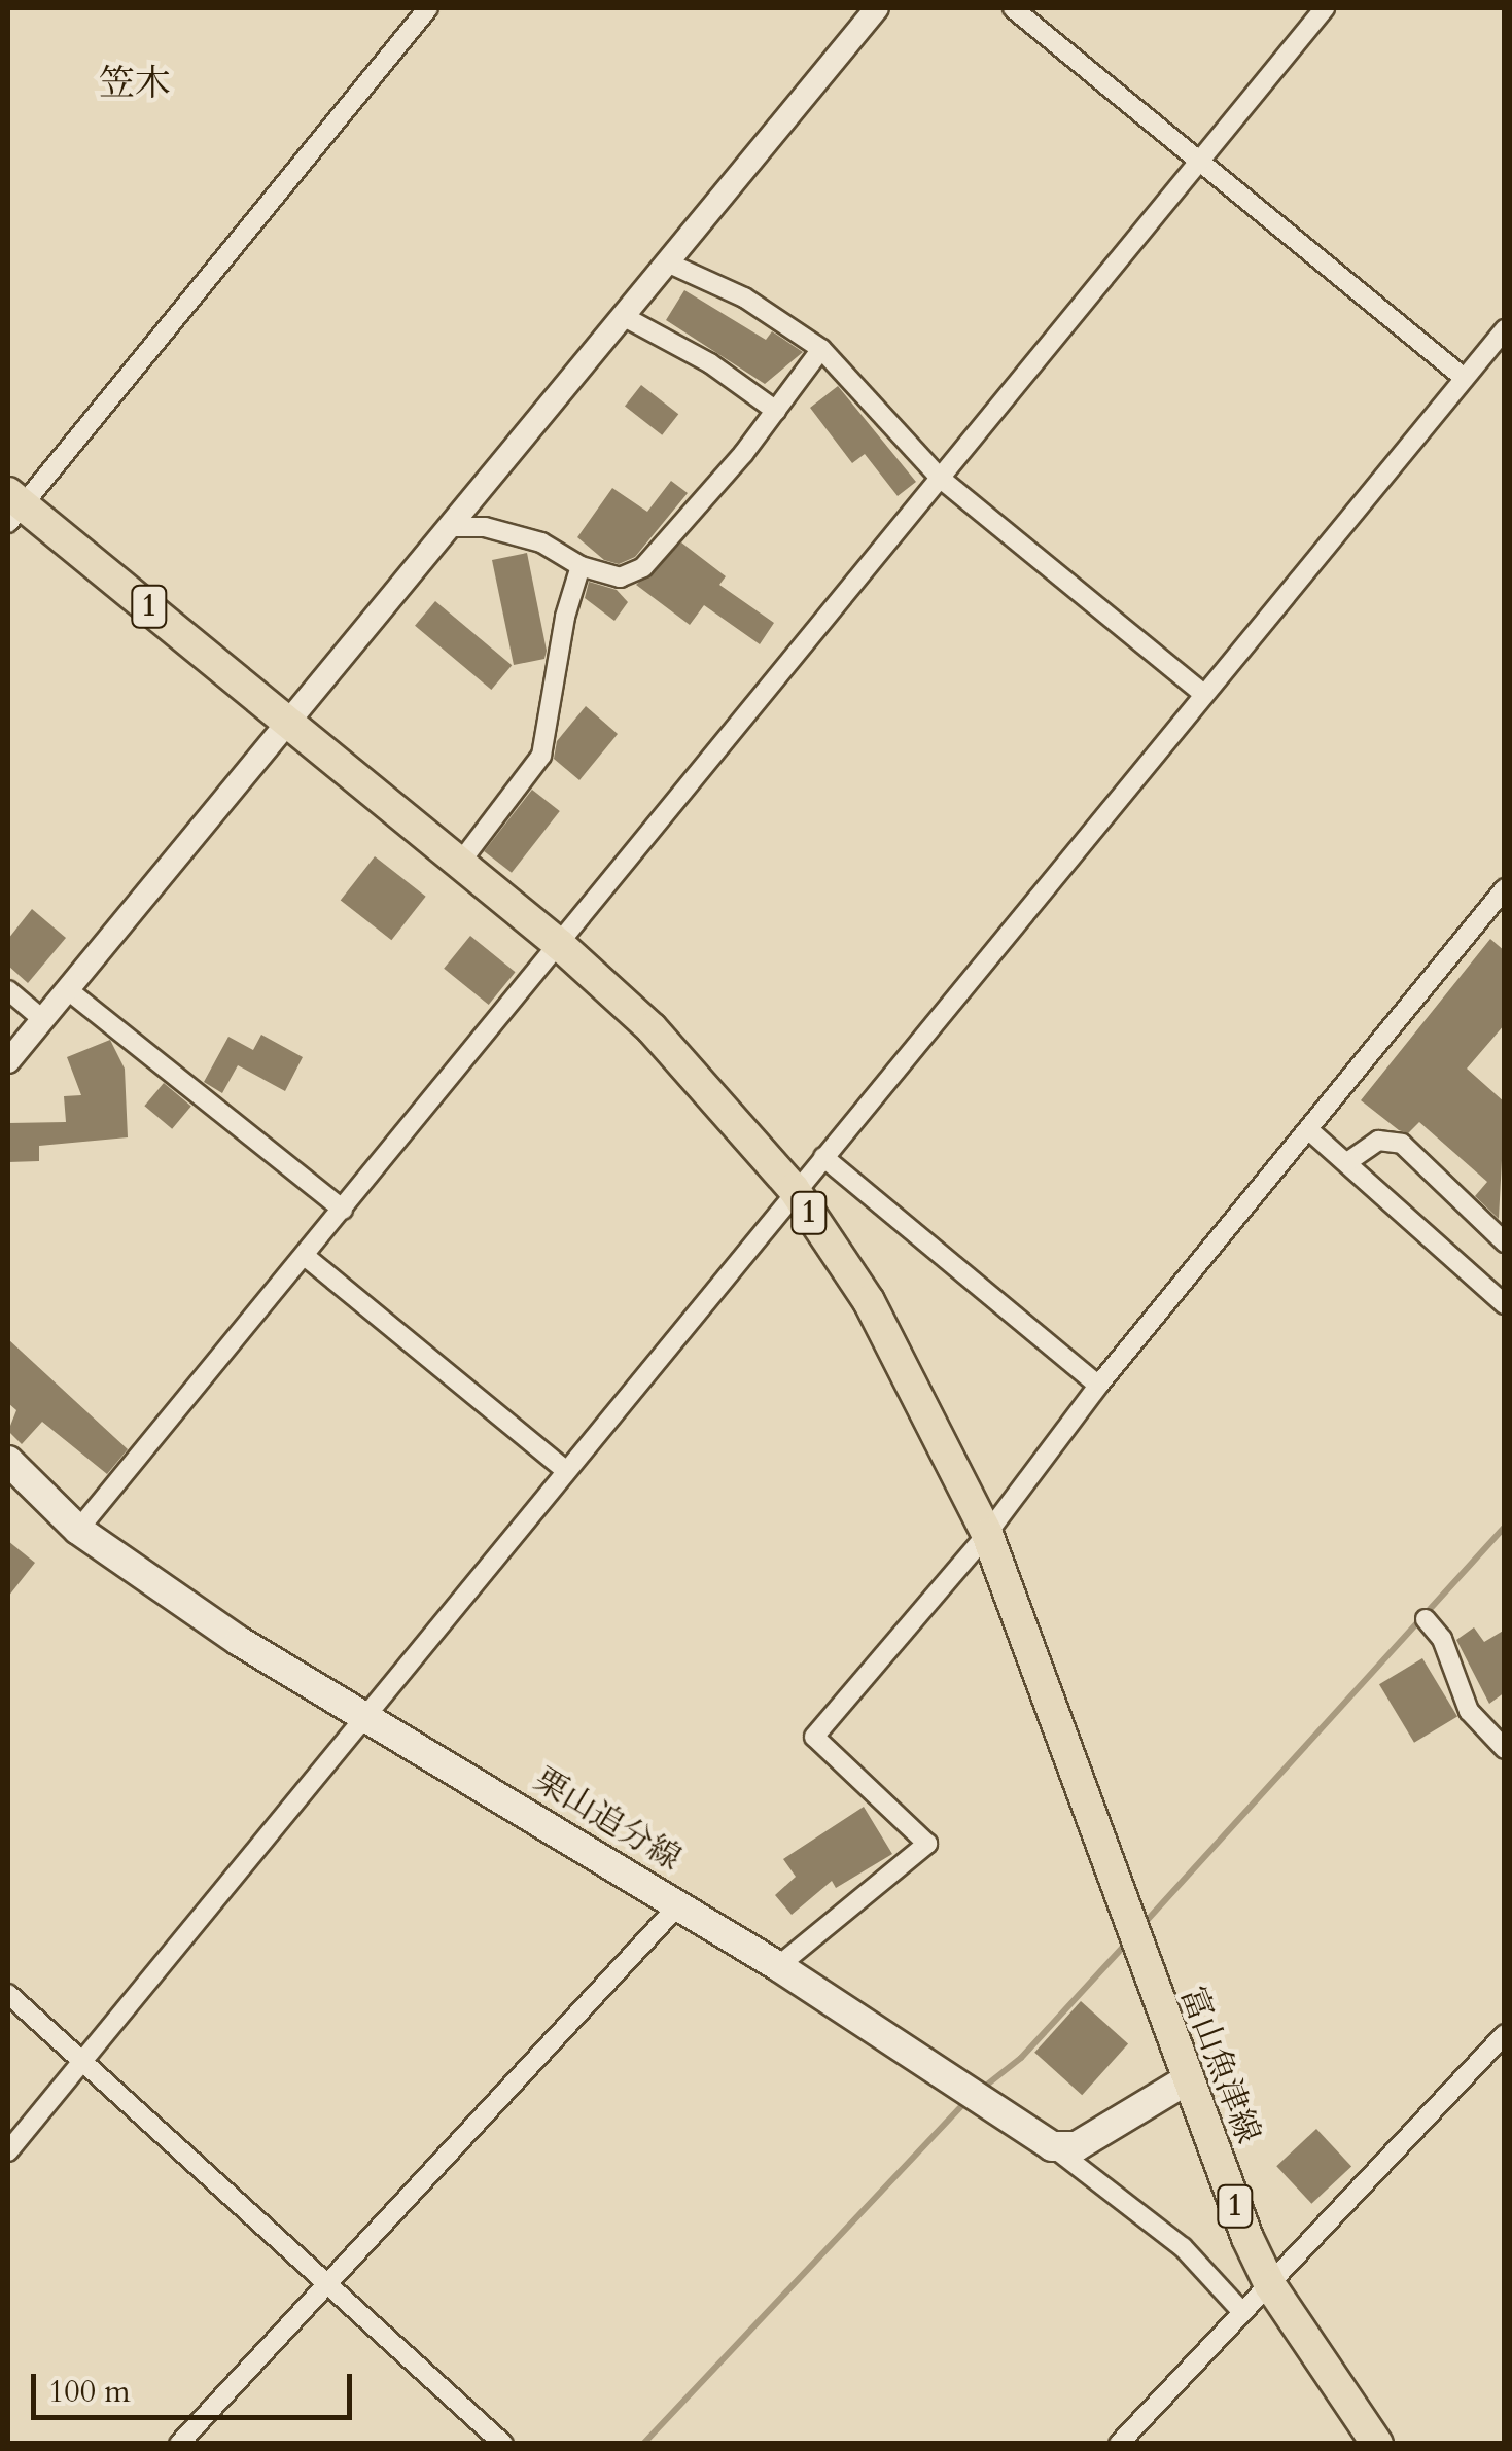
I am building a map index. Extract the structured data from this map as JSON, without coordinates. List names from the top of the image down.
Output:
{
  "streets": {
    "main road": ["1", "栗山追分線", "富山魚津線"]
  },
  "crossings": [
    ["1", "富山魚津線"]
  ],
  "districts": ["笠木"],
  "scale_bar": "100 m"
}
